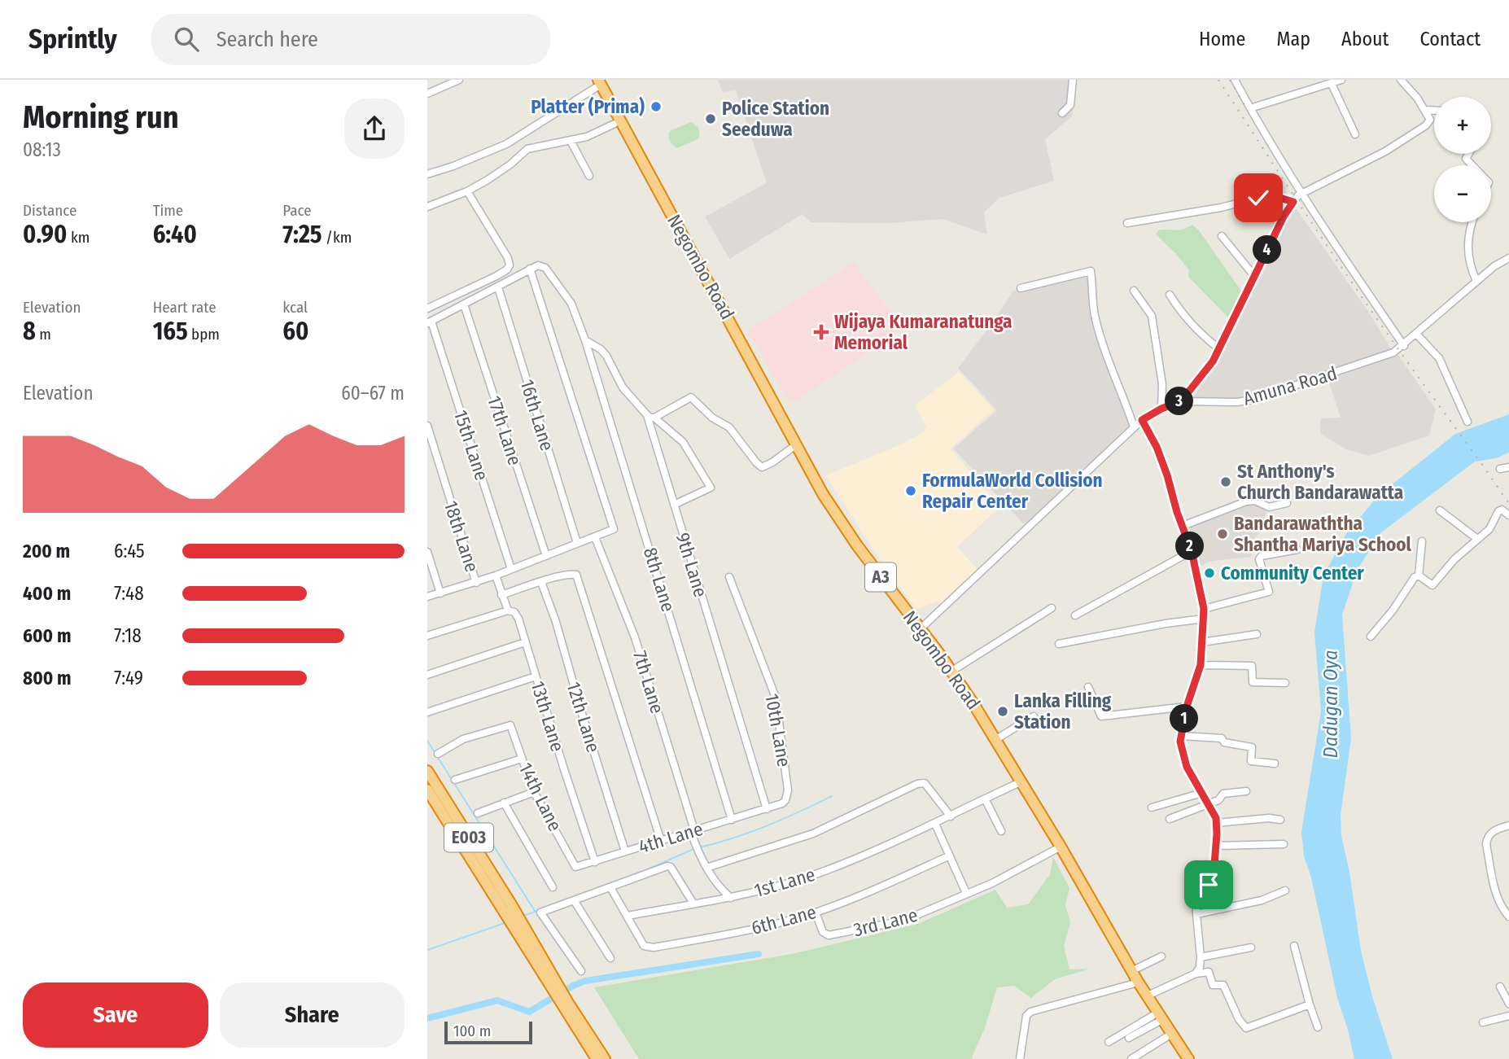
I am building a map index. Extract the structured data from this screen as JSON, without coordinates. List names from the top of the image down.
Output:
{
  "streets": {
    "highway": ["Negombo Road", "A3", "E003"],
    "street": [
      "Amuna Road",
      "16th Lane",
      "17th Lane",
      "15th Lane",
      "18th Lane",
      "9th Lane",
      "8th Lane",
      "7th Lane",
      "13th Lane",
      "12th Lane",
      "10th Lane",
      "14th Lane",
      "4th Lane",
      "1st Lane",
      "6th Lane",
      "3rd Lane"
    ]
  },
  "crossings": [
    ["Negombo Road", "Amuna Road"],
    ["Negombo Road", "1st Lane"],
    ["9th Lane", "8th Lane"],
    ["9th Lane", "10th Lane"],
    ["9th Lane", "4th Lane"],
    ["8th Lane", "4th Lane"],
    ["7th Lane", "4th Lane"],
    ["7th Lane", "1st Lane"],
    ["13th Lane", "4th Lane"],
    ["12th Lane", "4th Lane"],
    ["10th Lane", "4th Lane"],
    ["14th Lane", "4th Lane"],
    ["1st Lane", "6th Lane"],
    ["6th Lane", "3rd Lane"]
  ],
  "water": ["Dadugan Oya"],
  "places": {
    "other": [
      "Platter (Prima)",
      "Police Station Seeduwa",
      "St Anthony's Church Bandarawatta",
      "FormulaWorld Collision Repair Center",
      "Bandarawaththa Shantha Mariya School",
      "Community Center",
      "Lanka Filling Station"
    ],
    "health": ["Wijaya Kumaranatunga Memorial"]
  },
  "scale_bar": "100 m",
  "page": {
    "header": "Sprintly",
    "search": "Search here",
    "nav": [
      "Home",
      "Map",
      "About",
      "Contact"
    ],
    "heading": ["Morning run", "08:13"],
    "map_buttons": ["+", "−"],
    "stats": [
      ["Distance", "0.90 km"],
      ["Time", "6:40"],
      ["Pace", "7:25 /km"],
      ["Elevation", "8 m"],
      ["Heart rate", "165 bpm"],
      ["kcal", "60"]
    ],
    "pins": [
      "4",
      "3",
      "2",
      "1"
    ],
    "chart": ["Elevation", "60–67 m"],
    "list": [
      {
        "name": "200 m",
        "note": "6:45"
      },
      {
        "name": "400 m",
        "note": "7:48"
      },
      {
        "name": "600 m",
        "note": "7:18"
      },
      {
        "name": "800 m",
        "note": "7:49"
      }
    ],
    "buttons": ["Save", "Share"],
    "scale": "100 m"
  }
}
